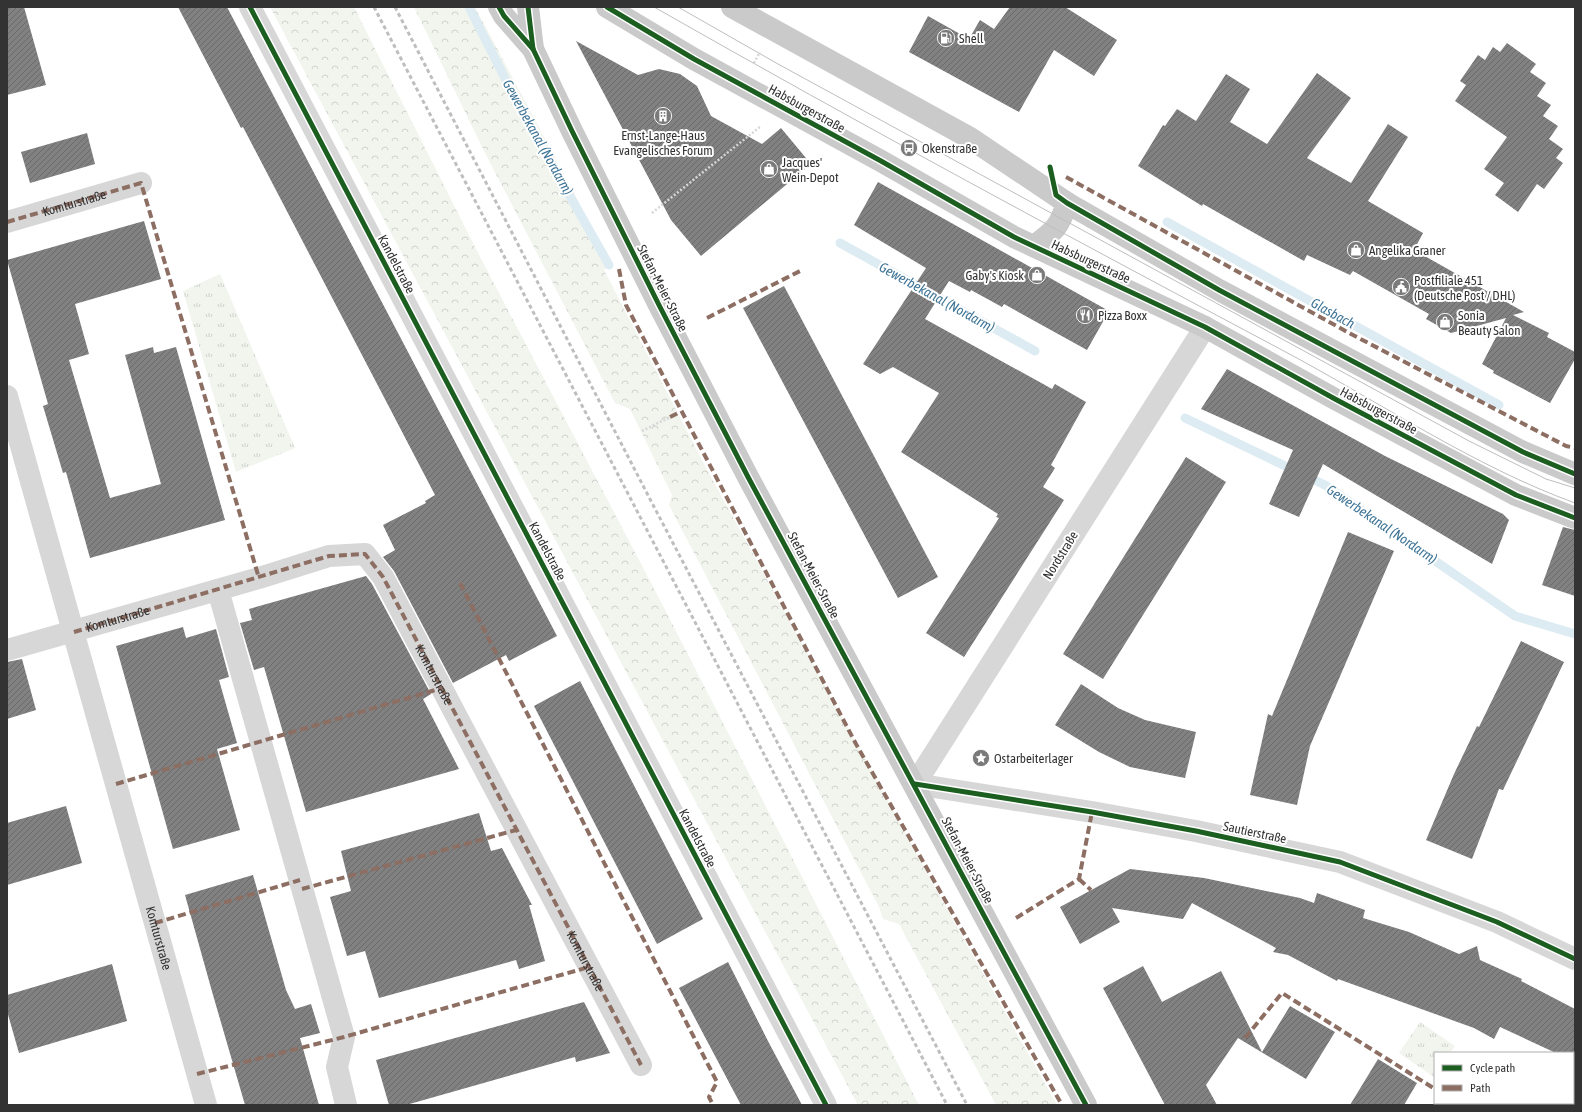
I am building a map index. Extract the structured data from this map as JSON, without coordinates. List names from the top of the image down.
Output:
{
  "streets": {
    "main road": ["Habsburgerstraße", "Stefan-Meier-Straße"],
    "street": [
      "Komturstraße",
      "Kandelstraße",
      "Nordstraße",
      "Sautierstraße"
    ]
  },
  "crossings": [
    ["Habsburgerstraße", "Nordstraße"],
    ["Stefan-Meier-Straße", "Nordstraße"],
    ["Stefan-Meier-Straße", "Sautierstraße"],
    ["Nordstraße", "Sautierstraße"]
  ],
  "water": ["Gewerbekanal (Nordarm)", "Glasbach"],
  "places": {
    "fuel station": ["Shell"],
    "building": ["Ernst-Lange-Haus Evangelisches Forum"],
    "bus stop": ["Okenstraße"],
    "shop": [
      "Jacques' Wein-Depot",
      "Angelika Graner",
      "Gaby's Kiosk",
      "Sonia Beauty Salon"
    ],
    "public building": ["Postfiliale 451 (Deutsche Post / DHL)"],
    "restaurant": ["Pizza Boxx"],
    "place": ["Ostarbeiterlager"]
  },
  "legend": ["Cycle path", "Path"]
}
